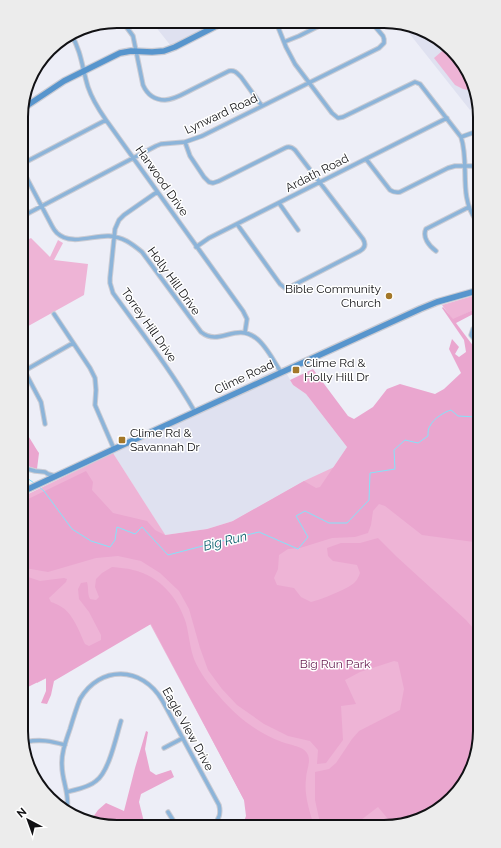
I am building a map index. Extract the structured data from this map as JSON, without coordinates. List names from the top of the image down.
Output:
{
  "streets": {
    "main road": ["Clime Road"],
    "street": [
      "Lynward Road",
      "Ardath Road",
      "Harwood Drive",
      "Holly Hill Drive",
      "Torrey Hill Drive",
      "Eagle View Drive"
    ]
  },
  "crossings": [
    ["Lynward Road", "Harwood Drive"],
    ["Lynward Road", "Holly Hill Drive"],
    ["Ardath Road", "Harwood Drive"],
    ["Harwood Drive", "Holly Hill Drive"],
    ["Harwood Drive", "Torrey Hill Drive"],
    ["Holly Hill Drive", "Torrey Hill Drive"],
    ["Torrey Hill Drive", "Clime Road"]
  ],
  "water": ["Big Run"],
  "parks": ["Big Run Park"],
  "places": {
    "other": ["Bible Community Church"],
    "transit": ["Clime Rd & Holly Hill Dr", "Clime Rd & Savannah Dr"]
  },
  "north": "top left"
}
